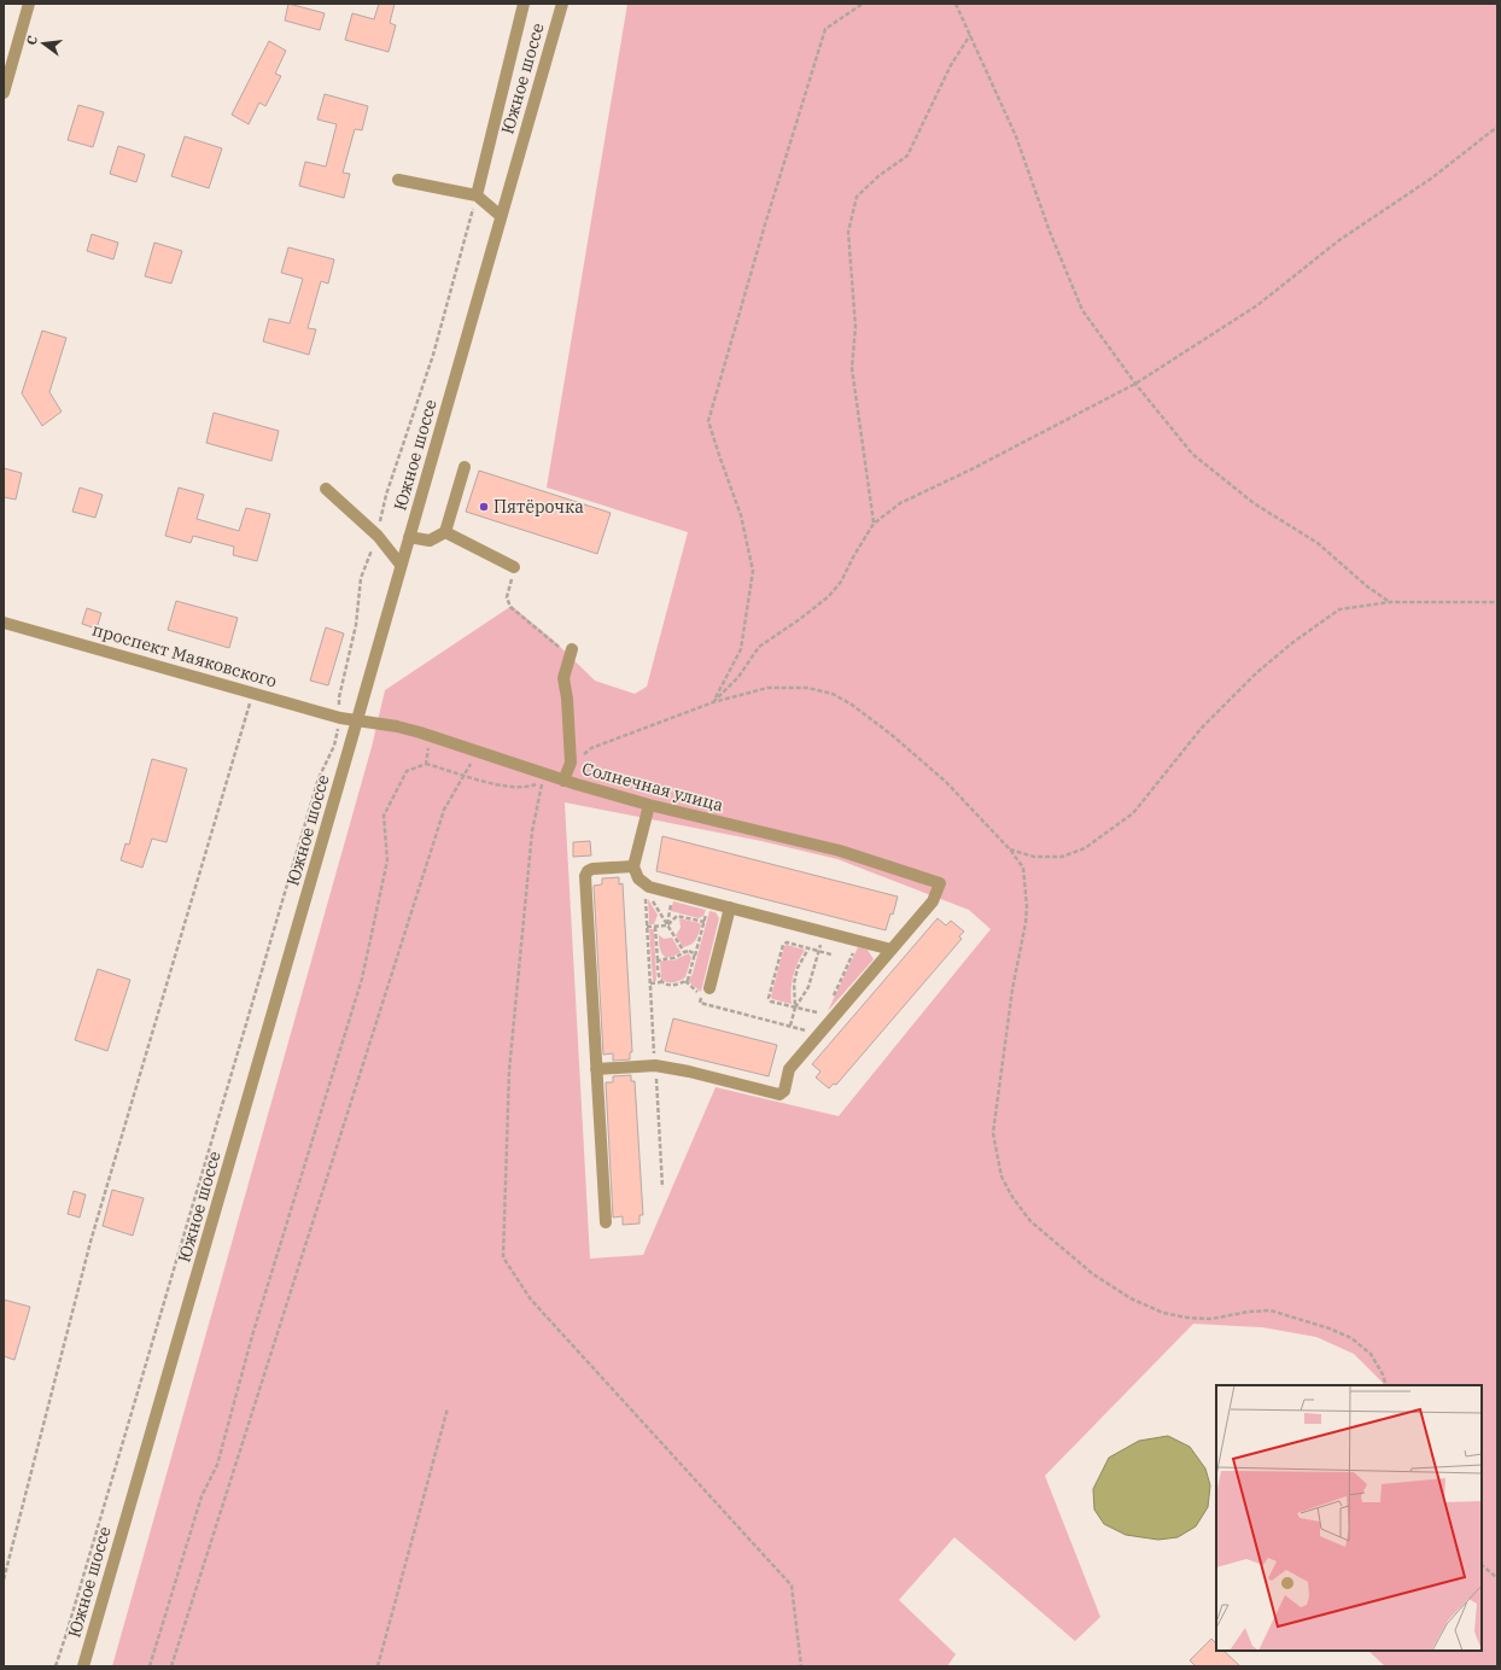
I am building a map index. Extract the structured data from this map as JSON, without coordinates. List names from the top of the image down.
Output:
{
  "streets": {
    "street": ["Южное шоссе", "проспект Маяковского", "Солнечная улица"]
  },
  "crossings": [
    ["Южное шоссе", "проспект Маяковского"],
    ["Южное шоссе", "Солнечная улица"],
    ["проспект Маяковского", "Солнечная улица"]
  ],
  "places": ["Пятёрочка"],
  "north": "left"
}
